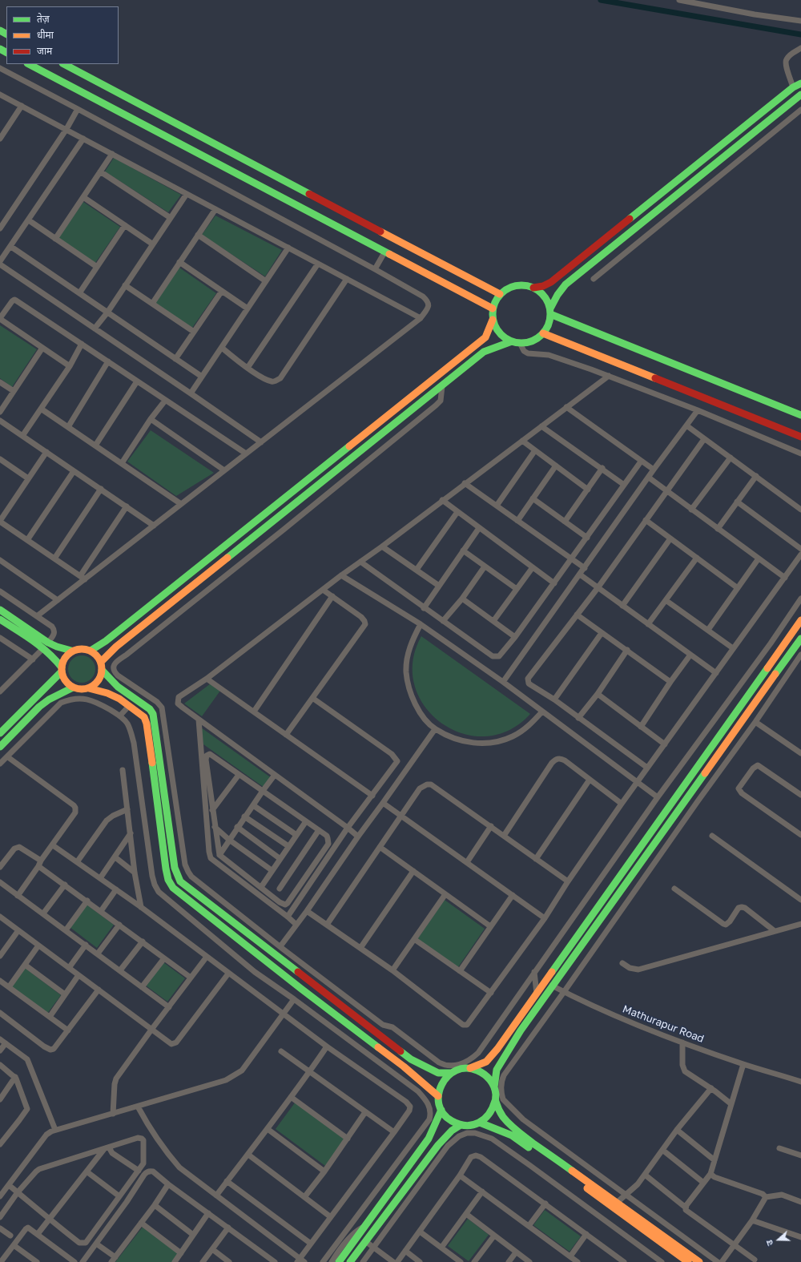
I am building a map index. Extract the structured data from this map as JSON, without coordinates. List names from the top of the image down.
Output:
{
  "streets": {
    "street": ["Mathurapur Road"]
  },
  "legend": ["तेज़", "धीमा", "जाम"],
  "north": "left"
}
